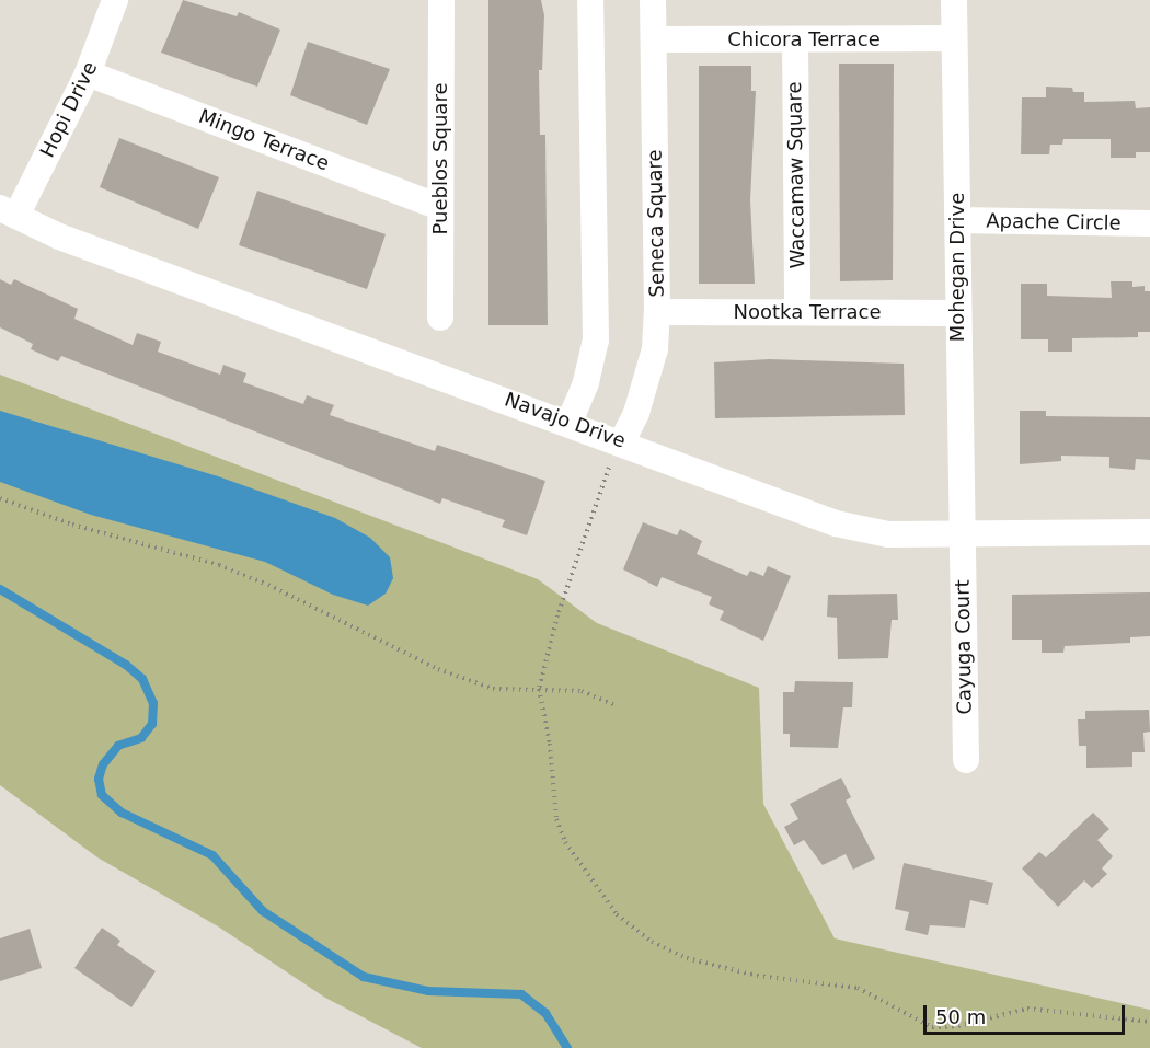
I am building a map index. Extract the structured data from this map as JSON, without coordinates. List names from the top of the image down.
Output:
{
  "streets": {
    "street": [
      "Chicora Terrace",
      "Hopi Drive",
      "Mingo Terrace",
      "Pueblos Square",
      "Waccamaw Square",
      "Apache Circle",
      "Seneca Square",
      "Mohegan Drive",
      "Nootka Terrace",
      "Navajo Drive",
      "Cayuga Court"
    ]
  },
  "crossings": [
    ["Chicora Terrace", "Waccamaw Square"],
    ["Chicora Terrace", "Seneca Square"],
    ["Chicora Terrace", "Mohegan Drive"],
    ["Hopi Drive", "Mingo Terrace"],
    ["Hopi Drive", "Navajo Drive"],
    ["Mingo Terrace", "Pueblos Square"],
    ["Waccamaw Square", "Nootka Terrace"],
    ["Apache Circle", "Mohegan Drive"],
    ["Seneca Square", "Nootka Terrace"],
    ["Seneca Square", "Navajo Drive"],
    ["Mohegan Drive", "Nootka Terrace"],
    ["Mohegan Drive", "Navajo Drive"],
    ["Mohegan Drive", "Cayuga Court"],
    ["Navajo Drive", "Cayuga Court"]
  ],
  "scale_bar": "50 m"
}
